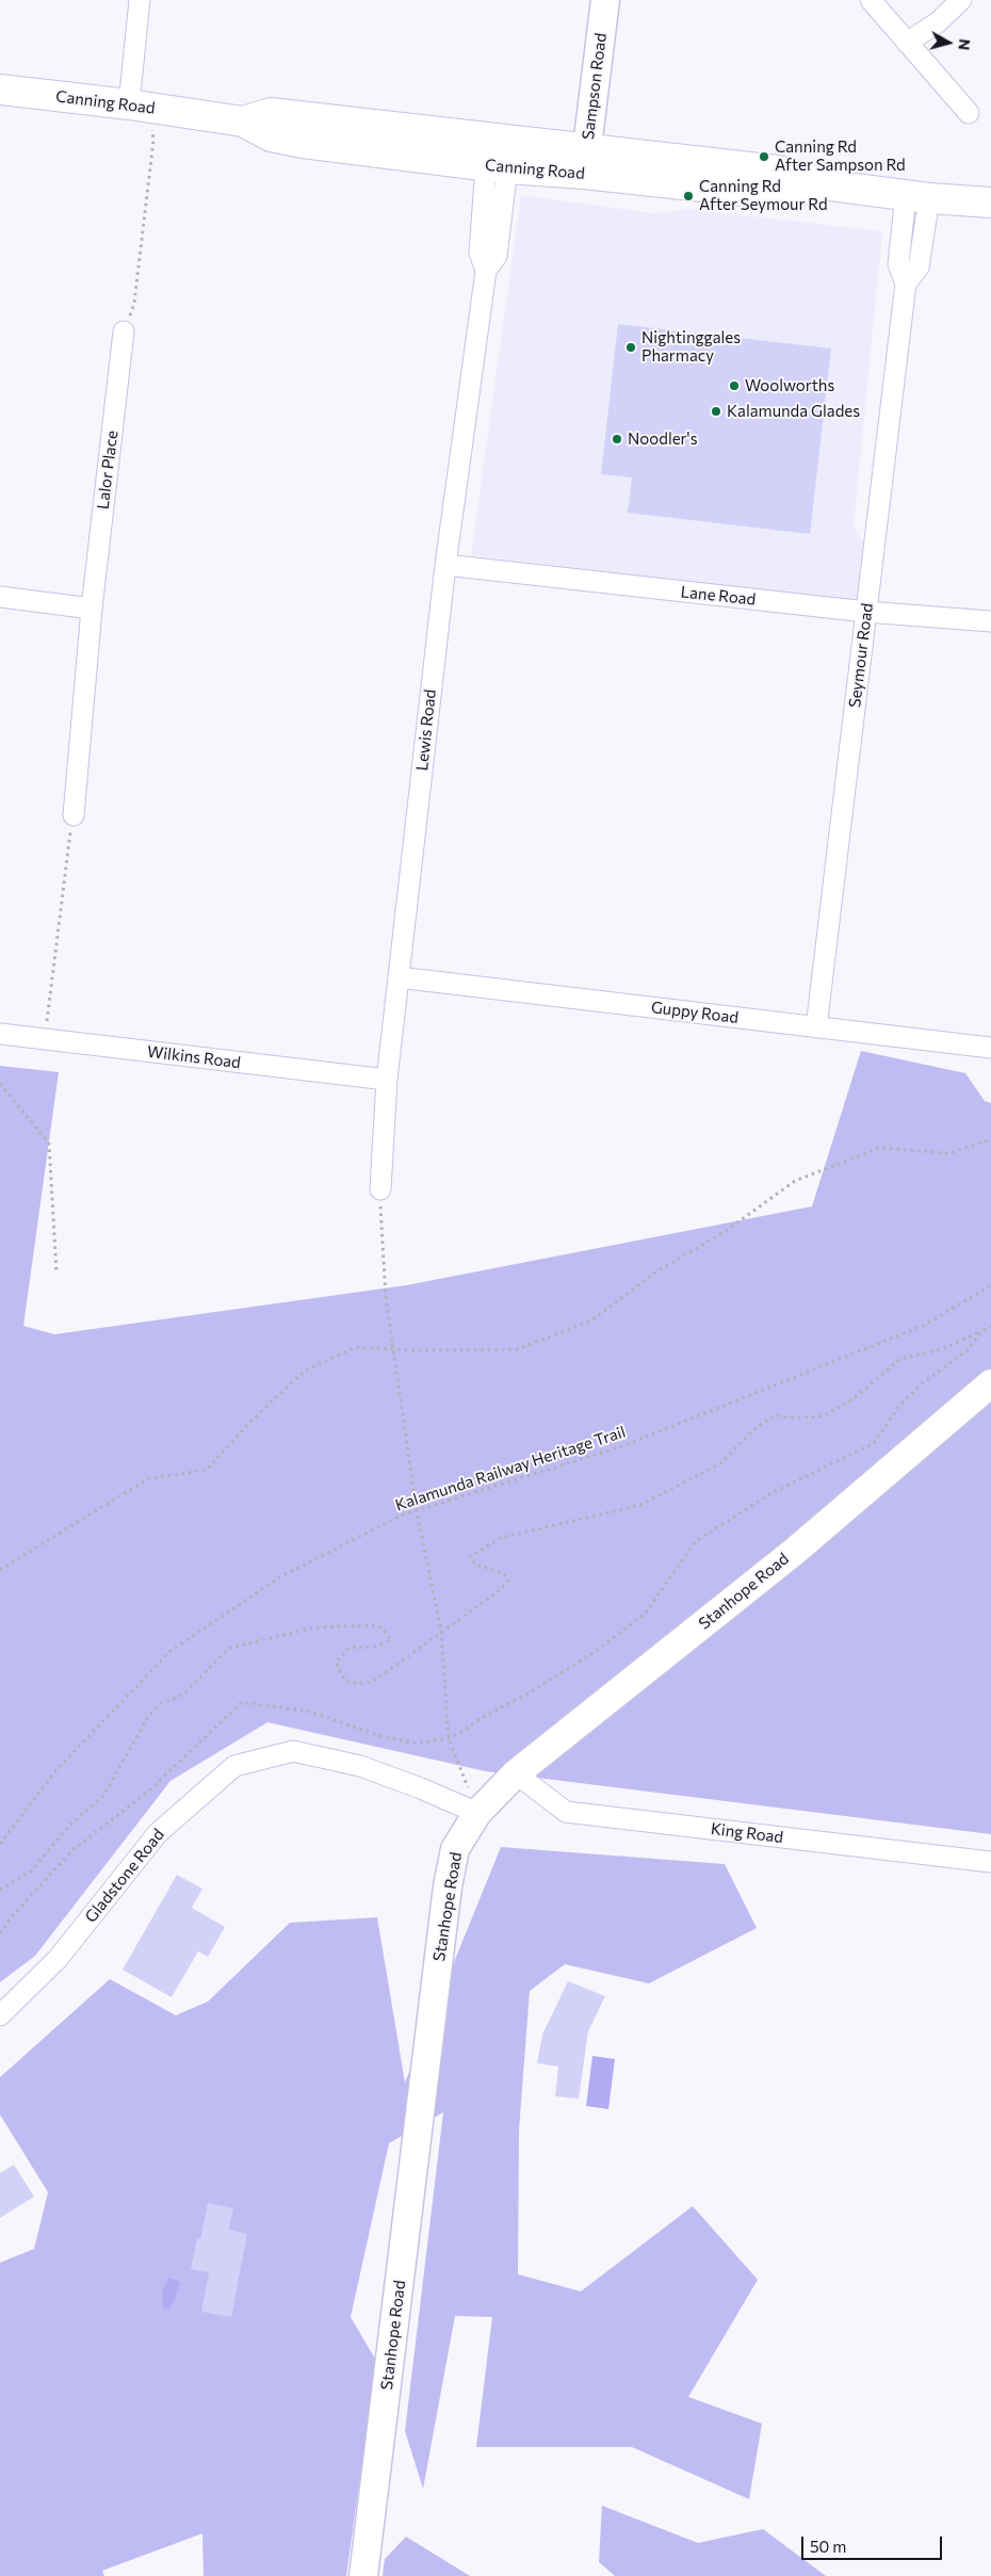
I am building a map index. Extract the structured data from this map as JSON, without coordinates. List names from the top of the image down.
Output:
{
  "streets": {
    "main road": ["Canning Road"],
    "street": [
      "Sampson Road",
      "Lalor Place",
      "Lane Road",
      "Seymour Road",
      "Lewis Road",
      "Guppy Road",
      "Wilkins Road",
      "Stanhope Road",
      "King Road",
      "Gladstone Road"
    ],
    "path": ["Kalamunda Railway Heritage Trail"]
  },
  "crossings": [
    ["Sampson Road", "Canning Road"],
    ["Canning Road", "Seymour Road"],
    ["Canning Road", "Lewis Road"],
    ["Lane Road", "Seymour Road"],
    ["Lane Road", "Lewis Road"],
    ["Seymour Road", "Guppy Road"],
    ["Lewis Road", "Guppy Road"],
    ["Lewis Road", "Wilkins Road"],
    ["Stanhope Road", "King Road"],
    ["Stanhope Road", "Gladstone Road"]
  ],
  "places": [
    "Canning Rd After Sampson Rd",
    "Canning Rd After Seymour Rd",
    "Nightinggales Pharmacy",
    "Woolworths",
    "Kalamunda Glades",
    "Noodler's"
  ],
  "scale_bar": "50 m",
  "north": "right"
}
